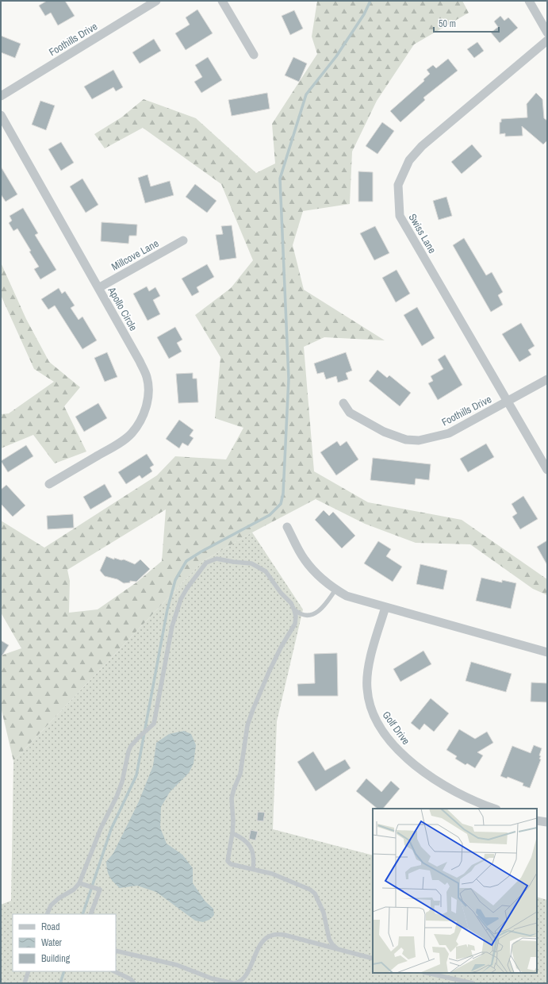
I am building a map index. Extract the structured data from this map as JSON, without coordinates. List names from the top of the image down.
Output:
{
  "streets": {
    "street": [
      "Foothills Drive",
      "Swiss Lane",
      "Millcove Lane",
      "Apollo Circle",
      "Golf Drive"
    ]
  },
  "crossings": [
    ["Foothills Drive", "Swiss Lane"],
    ["Millcove Lane", "Apollo Circle"]
  ],
  "legend": ["Road", "Water", "Building"],
  "scale_bar": "50 m"
}
